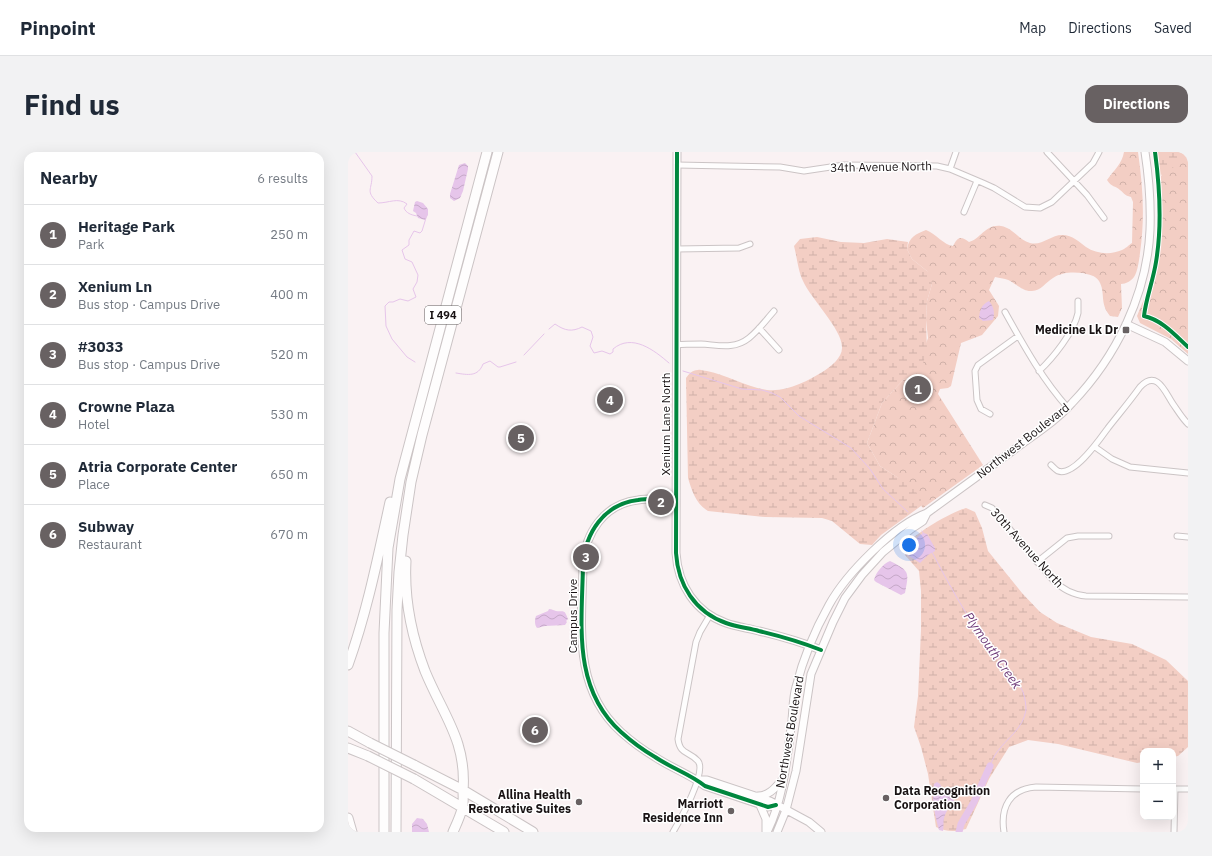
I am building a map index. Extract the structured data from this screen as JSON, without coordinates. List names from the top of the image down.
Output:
{
  "streets": {
    "highway": ["I 494"],
    "street": [
      "34th Avenue North",
      "Xenium Lane North",
      "Northwest Boulevard",
      "30th Avenue North",
      "Campus Drive"
    ]
  },
  "crossings": [
    ["34th Avenue North", "Xenium Lane North"],
    ["Xenium Lane North", "Northwest Boulevard"],
    ["Xenium Lane North", "Campus Drive"],
    ["Northwest Boulevard", "Campus Drive"]
  ],
  "water": ["Plymouth Creek"],
  "places": {
    "transit": ["Medicine Lk Dr"],
    "other": ["Data Recognition Corporation", "Allina Health Restorative Suites", "Marriott Residence Inn"]
  },
  "page": {
    "header": "Pinpoint",
    "nav": ["Map", "Directions", "Saved"],
    "buttons": "Directions",
    "title": "Find us",
    "heading": ["Nearby", "6 results"],
    "list": [
      {
        "mark": "1",
        "name": "Heritage Park",
        "note": "Park",
        "value": "250 m"
      },
      {
        "mark": "2",
        "name": "Xenium Ln",
        "note": "Bus stop · Campus Drive",
        "value": "400 m"
      },
      {
        "mark": "3",
        "name": "#3033",
        "note": "Bus stop · Campus Drive",
        "value": "520 m"
      },
      {
        "mark": "4",
        "name": "Crowne Plaza",
        "note": "Hotel",
        "value": "530 m"
      },
      {
        "mark": "5",
        "name": "Atria Corporate Center",
        "note": "Place",
        "value": "650 m"
      },
      {
        "mark": "6",
        "name": "Subway",
        "note": "Restaurant",
        "value": "670 m"
      }
    ],
    "pins": [
      "1",
      "4",
      "5",
      "2",
      "3",
      "6"
    ],
    "map_buttons": ["+", "−"]
  }
}
